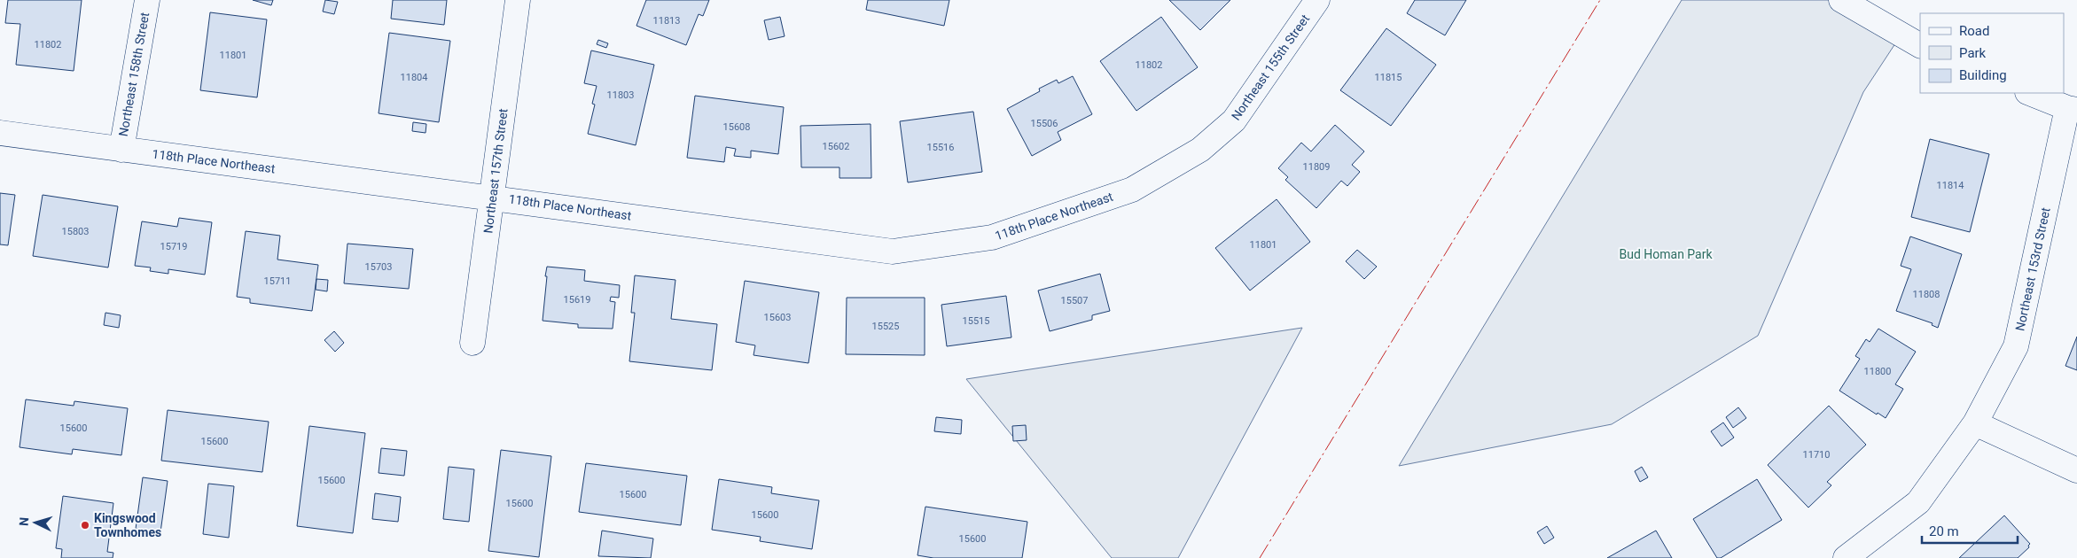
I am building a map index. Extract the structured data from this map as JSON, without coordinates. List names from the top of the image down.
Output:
{
  "streets": {
    "street": [
      "Northeast 155th Street",
      "Northeast 158th Street",
      "118th Place Northeast",
      "Northeast 157th Street",
      "Northeast 153rd Street"
    ]
  },
  "crossings": [
    ["Northeast 155th Street", "118th Place Northeast"],
    ["Northeast 158th Street", "118th Place Northeast"],
    ["118th Place Northeast", "Northeast 157th Street"]
  ],
  "parks": ["Bud Homan Park"],
  "places": ["Kingswood Townhomes"],
  "house_numbers": [
    "11813",
    "11802",
    "11801",
    "11802",
    "11804",
    "11815",
    "11803",
    "15506",
    "15608",
    "15602",
    "15516",
    "11809",
    "11814",
    "15803",
    "11801",
    "15719",
    "15703",
    "15711",
    "11808",
    "15619",
    "15507",
    "15603",
    "15515",
    "15525",
    "11800",
    "15600",
    "15600",
    "11710",
    "15600",
    "15600",
    "15600",
    "15600",
    "15600"
  ],
  "legend": ["Road", "Park", "Building"],
  "scale_bar": "20 m",
  "north": "left"
}
